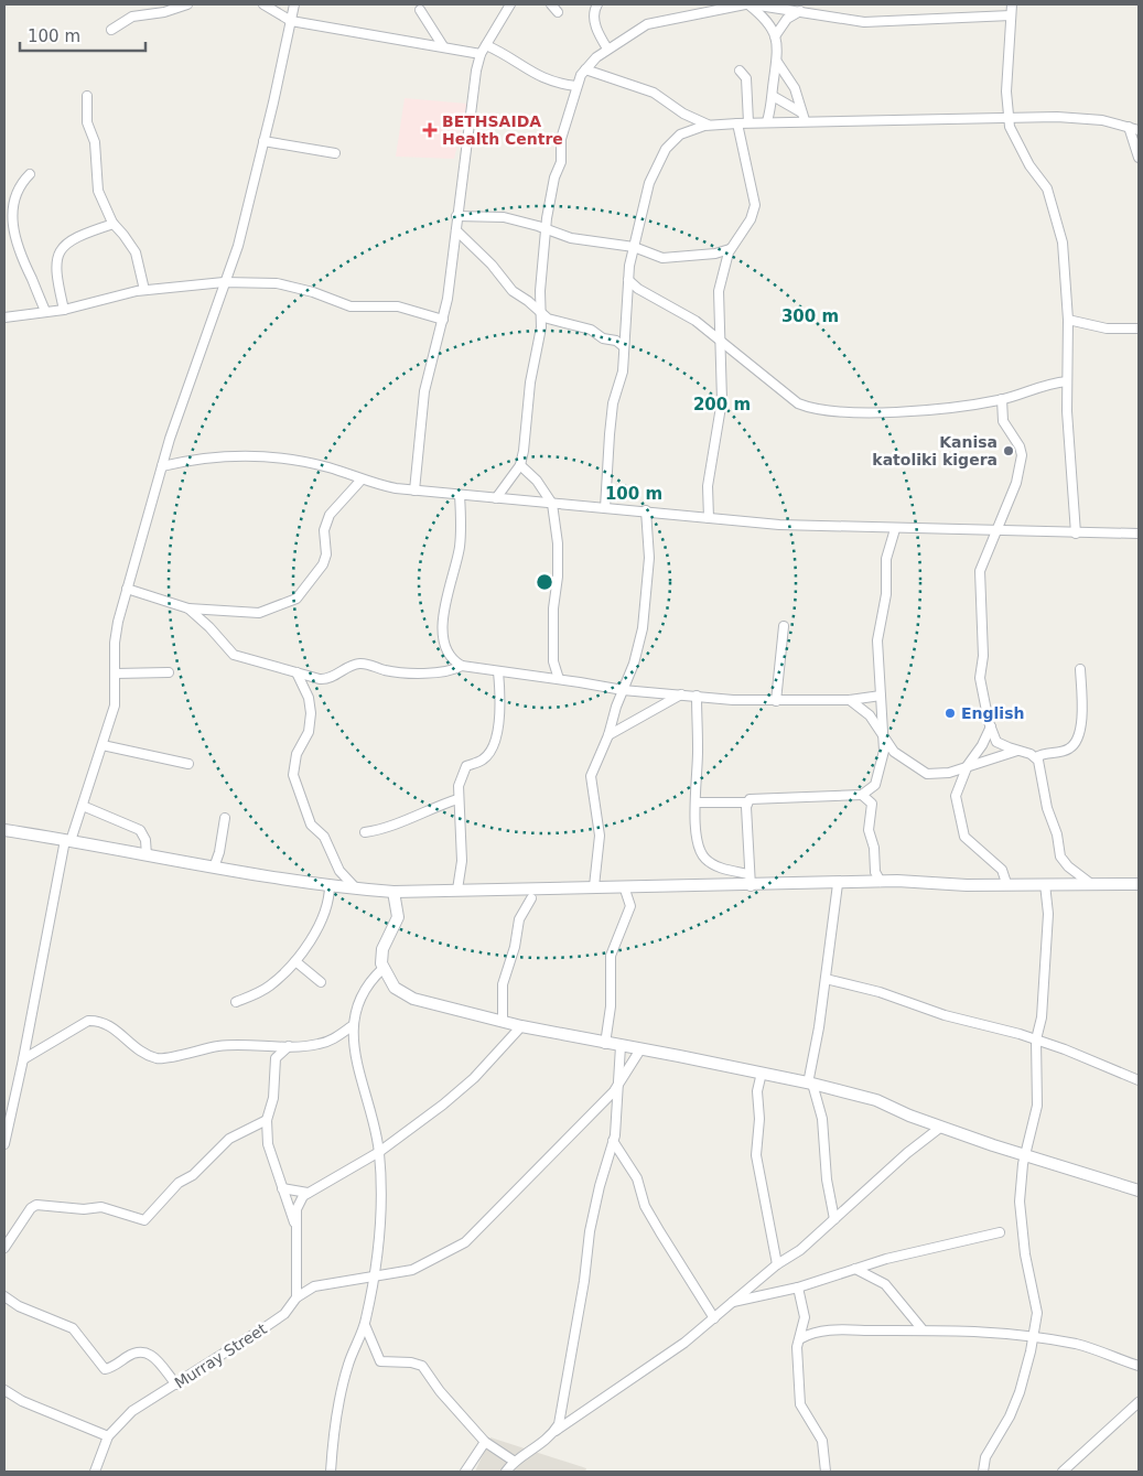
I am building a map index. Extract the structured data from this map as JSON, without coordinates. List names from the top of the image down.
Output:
{
  "streets": {
    "street": ["Murray Street"]
  },
  "places": {
    "health": ["BETHSAIDA Health Centre"],
    "other": ["Kanisa katoliki kigera", "English"]
  },
  "scale_bar": "100 m",
  "rings": ["300 m", "200 m", "100 m"]
}
